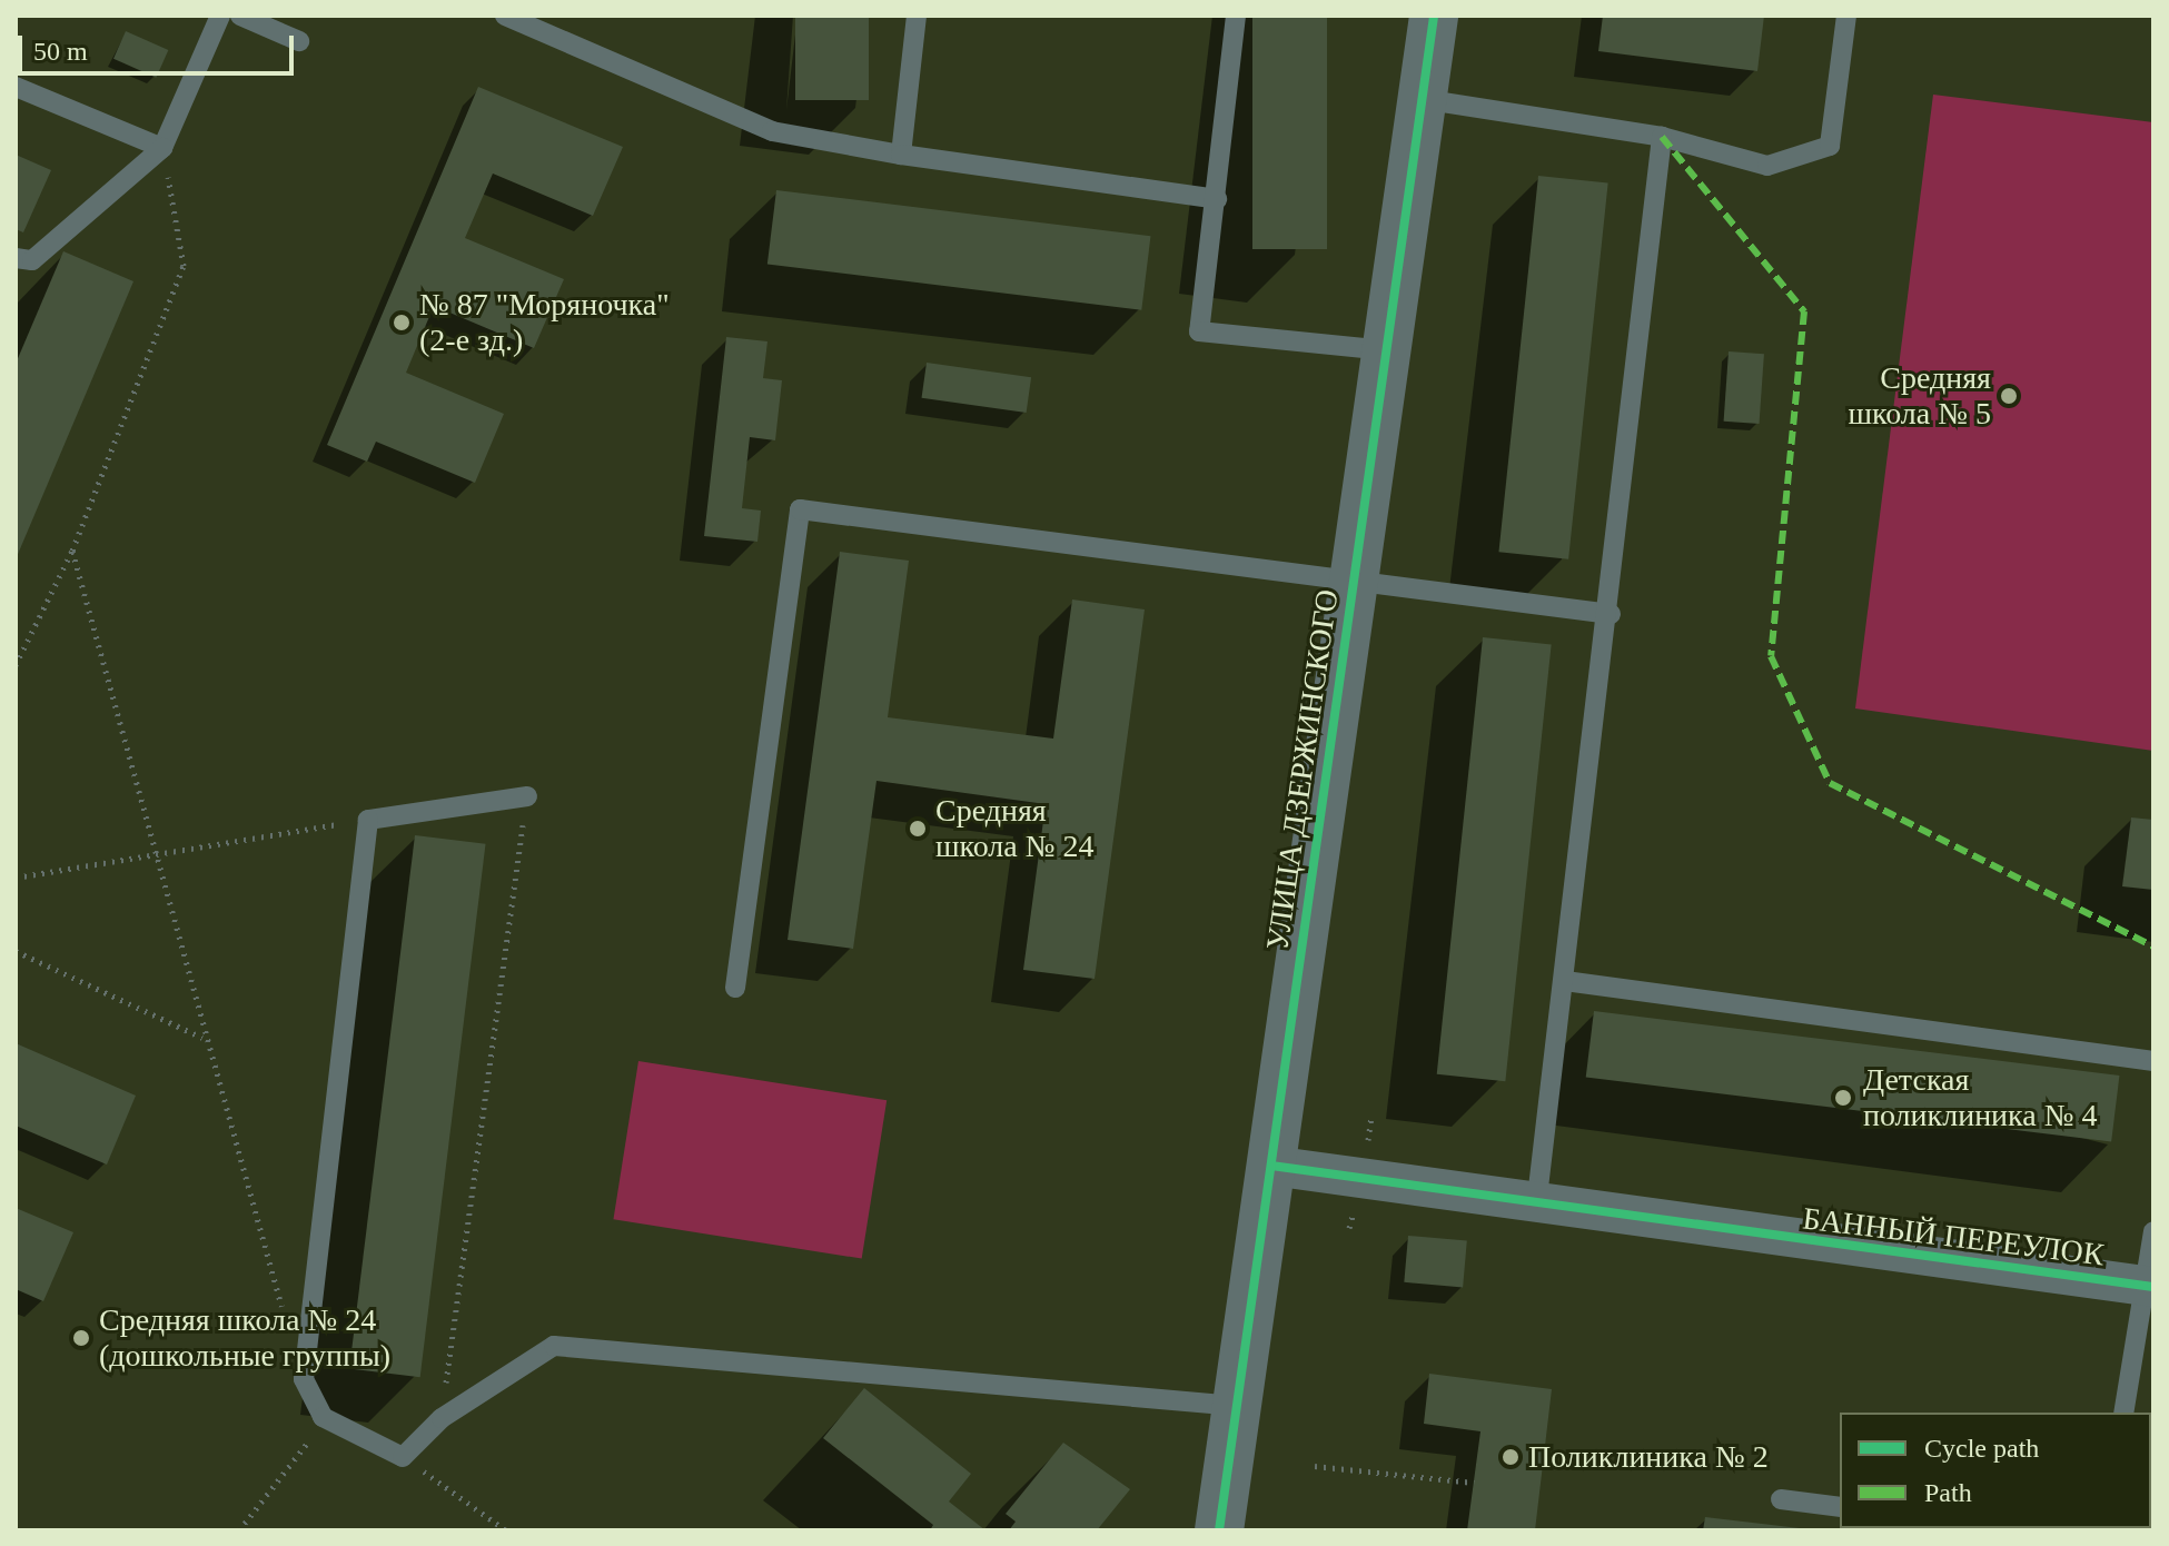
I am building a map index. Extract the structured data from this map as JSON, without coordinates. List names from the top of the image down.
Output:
{
  "streets": {
    "street": ["УЛИЦА ДЗЕРЖИНСКОГО", "БАННЫЙ ПЕРЕУЛОК"]
  },
  "crossings": [
    ["УЛИЦА ДЗЕРЖИНСКОГО", "БАННЫЙ ПЕРЕУЛОК"]
  ],
  "places": [
    "№ 87 \"Моряночка\" (2-е зд.)",
    "Средняя школа № 5",
    "Средняя школа № 24",
    "Детская поликлиника № 4",
    "Средняя школа № 24 (дошкольные группы)",
    "Поликлиника № 2"
  ],
  "legend": ["Cycle path", "Path"],
  "scale_bar": "50 m"
}
